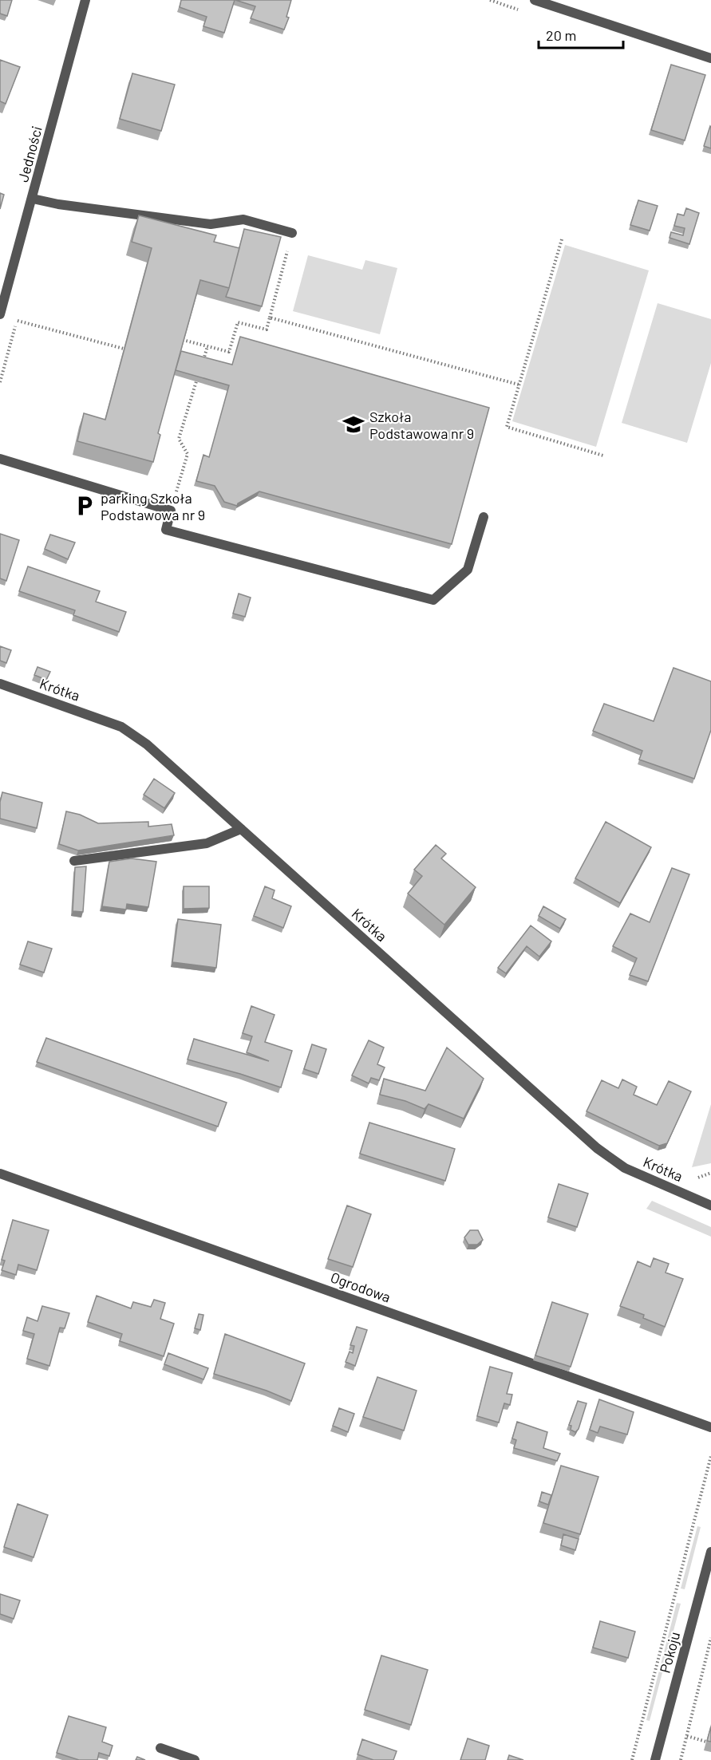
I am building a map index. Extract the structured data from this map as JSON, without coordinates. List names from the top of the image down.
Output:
{
  "streets": {
    "street": [
      "Jedności",
      "Krótka",
      "Ogrodowa",
      "Pokoju"
    ]
  },
  "places": {
    "school or university": ["Szkoła Podstawowa nr 9"],
    "parking": ["parking Szkoła Podstawowa nr 9"]
  },
  "scale_bar": "20 m"
}
